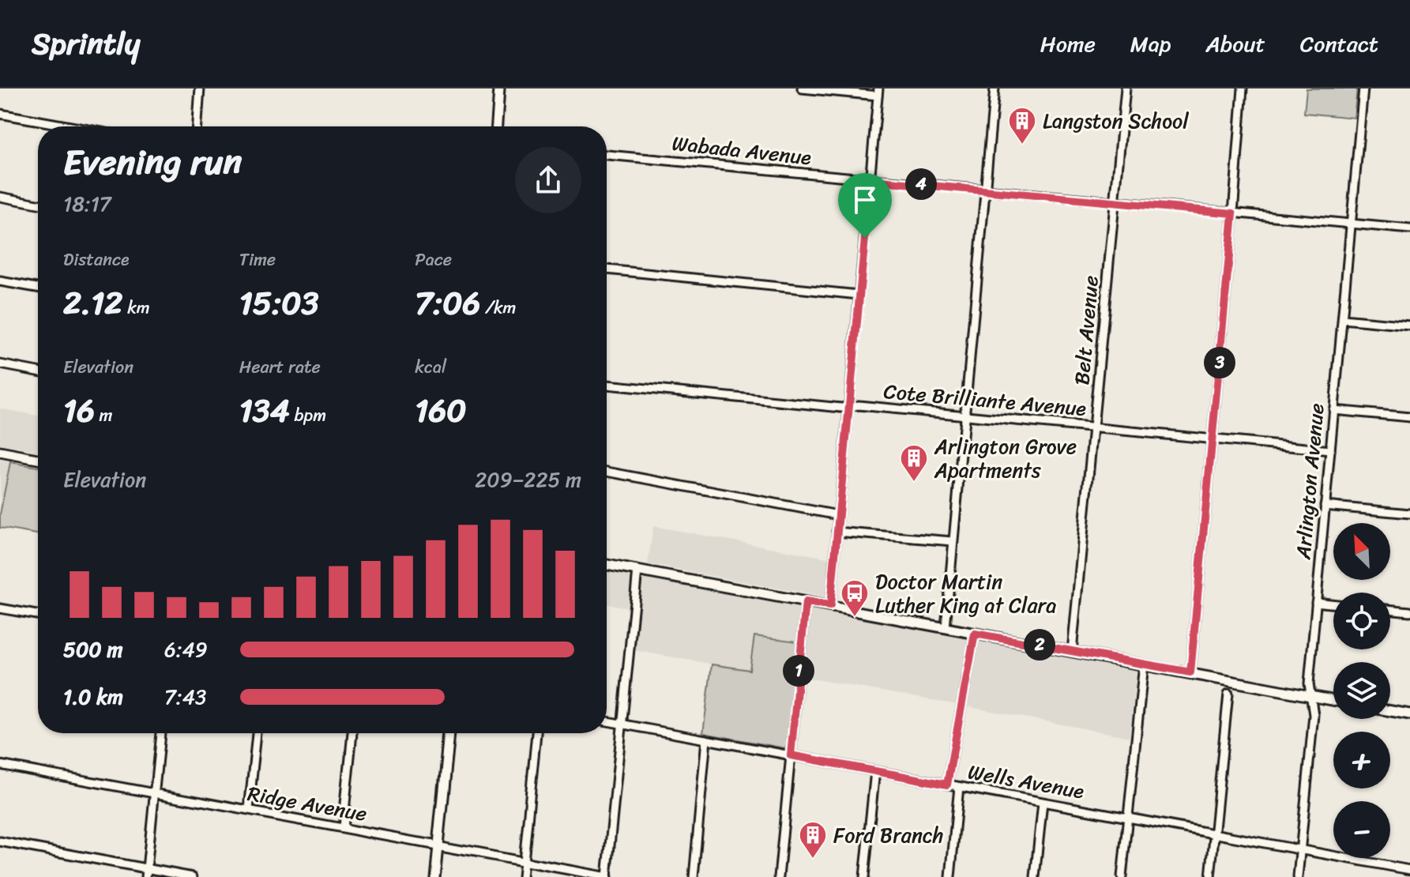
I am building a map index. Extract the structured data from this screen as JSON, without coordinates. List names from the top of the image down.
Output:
{
  "streets": {
    "street": [
      "Wabada Avenue",
      "Belt Avenue",
      "Cote Brilliante Avenue",
      "Arlington Avenue",
      "Wells Avenue",
      "Ridge Avenue"
    ]
  },
  "crossings": [
    ["Wabada Avenue", "Belt Avenue"],
    ["Wabada Avenue", "Arlington Avenue"],
    ["Belt Avenue", "Cote Brilliante Avenue"],
    ["Cote Brilliante Avenue", "Arlington Avenue"],
    ["Arlington Avenue", "Wells Avenue"]
  ],
  "places": {
    "building": ["Langston School", "Arlington Grove Apartments", "Ford Branch"],
    "bus stop": ["Doctor Martin Luther King at Clara"]
  },
  "north": "top left",
  "page": {
    "header": "Sprintly",
    "nav": [
      "Home",
      "Map",
      "About",
      "Contact"
    ],
    "heading": ["Evening run", "18:17"],
    "pins": [
      "4",
      "3",
      "2",
      "1"
    ],
    "stats": [
      ["Distance", "2.12 km"],
      ["Time", "15:03"],
      ["Pace", "7:06 /km"],
      ["Elevation", "16 m"],
      ["Heart rate", "134 bpm"],
      ["kcal", "160"]
    ],
    "chart": ["Elevation", "209–225 m"],
    "map_buttons": ["+", "−"],
    "list": [
      {
        "name": "500 m",
        "note": "6:49"
      },
      {
        "name": "1.0 km",
        "note": "7:43"
      }
    ]
  }
}
